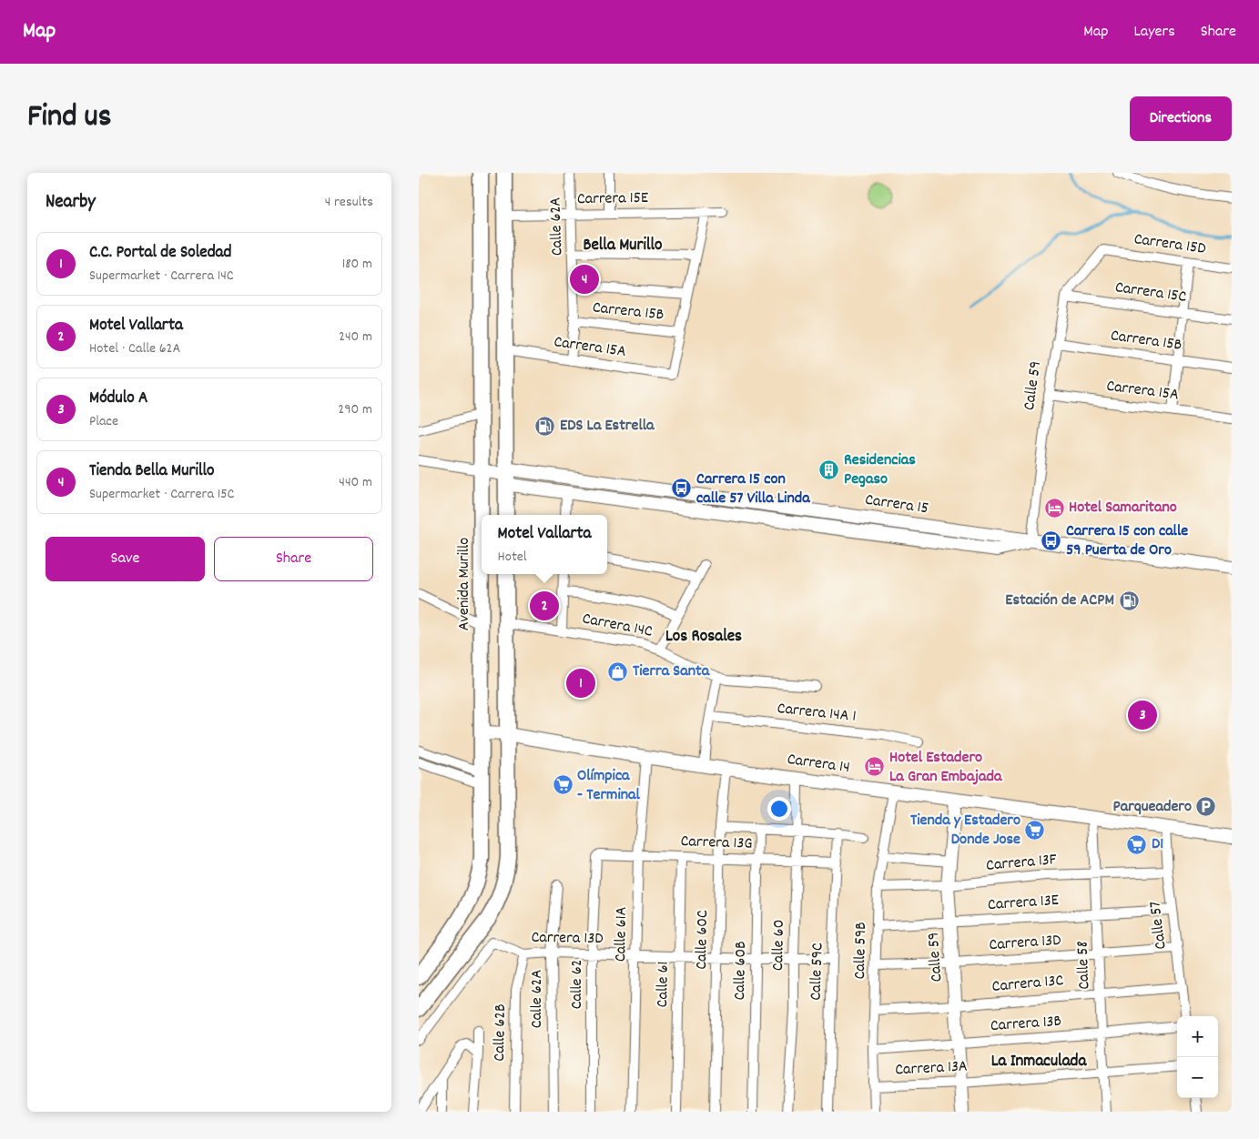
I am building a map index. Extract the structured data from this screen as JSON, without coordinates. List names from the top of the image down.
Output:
{
  "streets": {
    "main road": [
      "Calle 59",
      "Carrera 15",
      "Avenida Murillo",
      "Carrera 14"
    ],
    "street": [
      "Carrera 15E",
      "Calle 62A",
      "Carrera 15D",
      "Carrera 15C",
      "Carrera 15B",
      "Carrera 15A",
      "Carrera 14C",
      "Carrera 14A 1",
      "Carrera 13G",
      "Carrera 13F",
      "Carrera 13E",
      "Calle 57",
      "Calle 61A",
      "Carrera 13D",
      "Calle 60C",
      "Calle 60",
      "Calle 59B",
      "Calle 58",
      "Calle 60B",
      "Calle 59C",
      "Calle 62",
      "Calle 61",
      "Carrera 13C",
      "Carrera 13B",
      "Calle 62B",
      "Carrera 13A"
    ]
  },
  "crossings": [
    ["Carrera 15E", "Calle 62A"],
    ["Calle 62A", "Carrera 15B"],
    ["Calle 62A", "Carrera 15A"],
    ["Calle 62A", "Carrera 13D"],
    ["Carrera 15D", "Calle 59"],
    ["Carrera 15C", "Calle 59"],
    ["Carrera 15B", "Carrera 15A"],
    ["Carrera 15B", "Calle 59"],
    ["Carrera 15A", "Calle 59"],
    ["Calle 59", "Carrera 15"],
    ["Calle 59", "Carrera 14"],
    ["Calle 59", "Carrera 13F"],
    ["Calle 59", "Carrera 13E"],
    ["Calle 59", "Carrera 13D"],
    ["Calle 59", "Carrera 13C"],
    ["Calle 59", "Carrera 13B"],
    ["Calle 59", "Carrera 13A"],
    ["Carrera 15", "Avenida Murillo"],
    ["Avenida Murillo", "Carrera 14"],
    ["Carrera 14", "Calle 57"],
    ["Carrera 14", "Calle 61A"],
    ["Carrera 14", "Calle 60C"],
    ["Carrera 14", "Calle 60"],
    ["Carrera 14", "Calle 59B"],
    ["Carrera 14", "Calle 58"],
    ["Carrera 13G", "Calle 61A"],
    ["Carrera 13G", "Calle 60C"],
    ["Carrera 13G", "Calle 60"],
    ["Carrera 13G", "Calle 60B"],
    ["Carrera 13G", "Calle 59C"],
    ["Carrera 13G", "Calle 62"],
    ["Carrera 13G", "Calle 61"],
    ["Carrera 13F", "Calle 57"],
    ["Carrera 13F", "Calle 59B"],
    ["Carrera 13F", "Calle 58"],
    ["Carrera 13E", "Calle 57"],
    ["Carrera 13E", "Calle 59B"],
    ["Carrera 13E", "Calle 58"],
    ["Calle 57", "Carrera 13D"],
    ["Calle 57", "Carrera 13C"],
    ["Calle 61A", "Carrera 13D"],
    ["Carrera 13D", "Calle 60C"],
    ["Carrera 13D", "Calle 60"],
    ["Carrera 13D", "Calle 59B"],
    ["Carrera 13D", "Calle 58"],
    ["Carrera 13D", "Calle 60B"],
    ["Carrera 13D", "Calle 59C"],
    ["Carrera 13D", "Calle 62"],
    ["Carrera 13D", "Calle 61"],
    ["Carrera 13D", "Calle 62B"],
    ["Calle 59B", "Carrera 13C"],
    ["Calle 59B", "Carrera 13B"],
    ["Calle 59B", "Carrera 13A"],
    ["Calle 58", "Carrera 13C"],
    ["Calle 58", "Carrera 13B"],
    ["Calle 58", "Carrera 13A"]
  ],
  "districts": ["Bella Murillo", "Los Rosales", "La Inmaculada"],
  "places": {
    "fuel station": ["EDS La Estrella", "Estación de ACPM"],
    "building": ["Residencias Pegaso"],
    "bus stop": ["Carrera 15 con calle 57 Villa Linda", "Carrera 15 con calle 59 Puerta de Oro"],
    "hotel": ["Hotel Samaritano", "Hotel Estadero La Gran Embajada"],
    "shop": ["Tierra Santa"],
    "supermarket": ["Olímpica - Terminal", "Tienda y Estadero Donde Jose", "D1"],
    "parking": ["Parqueadero"]
  },
  "page": {
    "header": "Map",
    "nav": ["Map", "Layers", "Share"],
    "title": "Find us",
    "buttons": [
      "Directions",
      ["Save", "Share"]
    ],
    "heading": ["Nearby", "4 results"],
    "list": [
      {
        "mark": "1",
        "name": "C.C. Portal de Soledad",
        "note": "Supermarket · Carrera 14C",
        "value": "180 m"
      },
      {
        "mark": "2",
        "name": "Motel Vallarta",
        "note": "Hotel · Calle 62A",
        "value": "240 m"
      },
      {
        "mark": "3",
        "name": "Módulo A",
        "note": "Place",
        "value": "290 m"
      },
      {
        "mark": "4",
        "name": "Tienda Bella Murillo",
        "note": "Supermarket · Carrera 15C",
        "value": "440 m"
      }
    ],
    "pins": [
      "4",
      "2",
      "1",
      "3"
    ],
    "popup": ["Motel Vallarta", "Hotel"],
    "map_buttons": ["+", "−"]
  }
}
